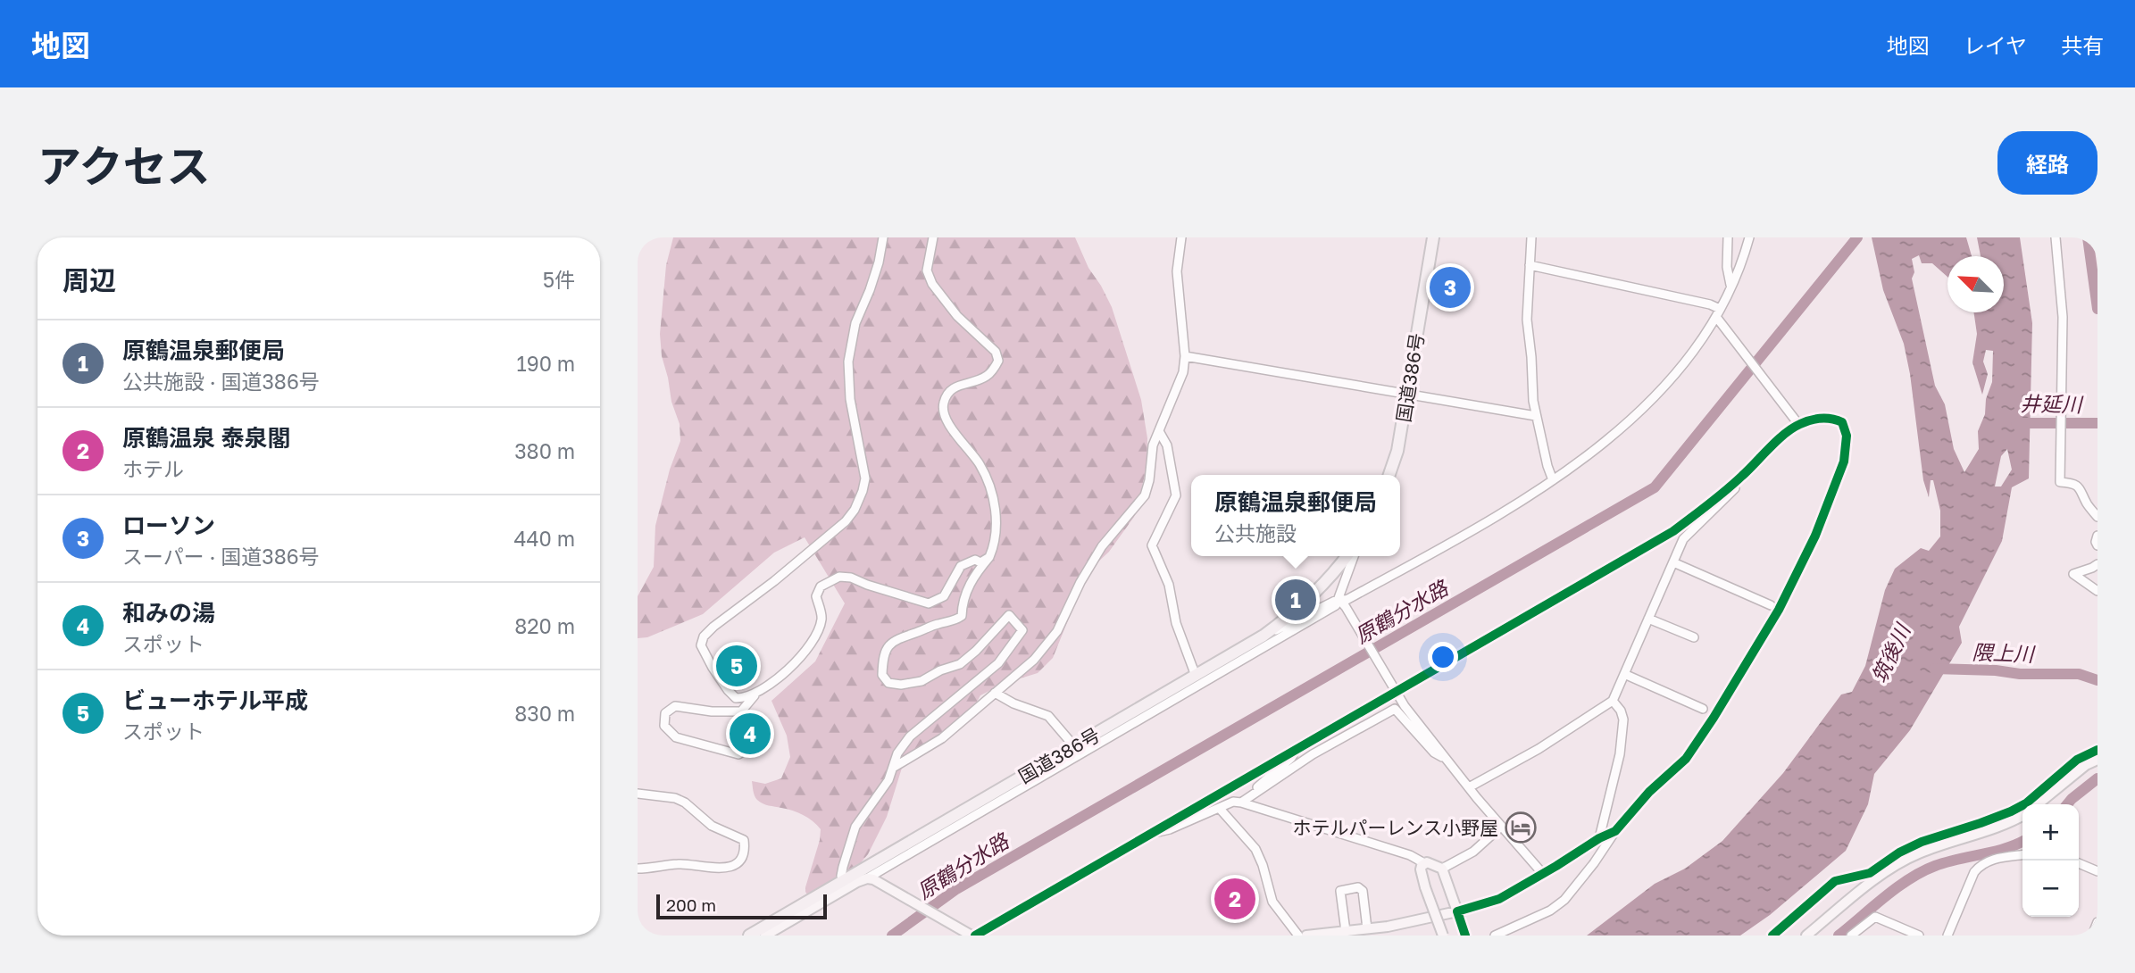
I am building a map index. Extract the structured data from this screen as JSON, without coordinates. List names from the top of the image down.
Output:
{
  "streets": {
    "highway": ["国道386号"]
  },
  "water": [
    "井延川",
    "原鶴分水路",
    "隈上川",
    "筑後川"
  ],
  "places": {
    "hotel": ["ホテルパーレンス小野屋"]
  },
  "scale_bar": "200 m",
  "north": "top left",
  "page": {
    "header": "地図",
    "nav": ["地図", "レイヤ", "共有"],
    "title": "アクセス",
    "buttons": "経路",
    "heading": ["周辺", "5件"],
    "pins": [
      "3",
      "1",
      "5",
      "4",
      "2"
    ],
    "list": [
      {
        "mark": "1",
        "name": "原鶴温泉郵便局",
        "note": "公共施設 · 国道386号",
        "value": "190 m"
      },
      {
        "mark": "2",
        "name": "原鶴温泉 泰泉閣",
        "note": "ホテル",
        "value": "380 m"
      },
      {
        "mark": "3",
        "name": "ローソン",
        "note": "スーパー · 国道386号",
        "value": "440 m"
      },
      {
        "mark": "4",
        "name": "和みの湯",
        "note": "スポット",
        "value": "820 m"
      },
      {
        "mark": "5",
        "name": "ビューホテル平成",
        "note": "スポット",
        "value": "830 m"
      }
    ],
    "popup": ["原鶴温泉郵便局", "公共施設"],
    "map_buttons": ["+", "−"],
    "scale": "200 m"
  }
}
